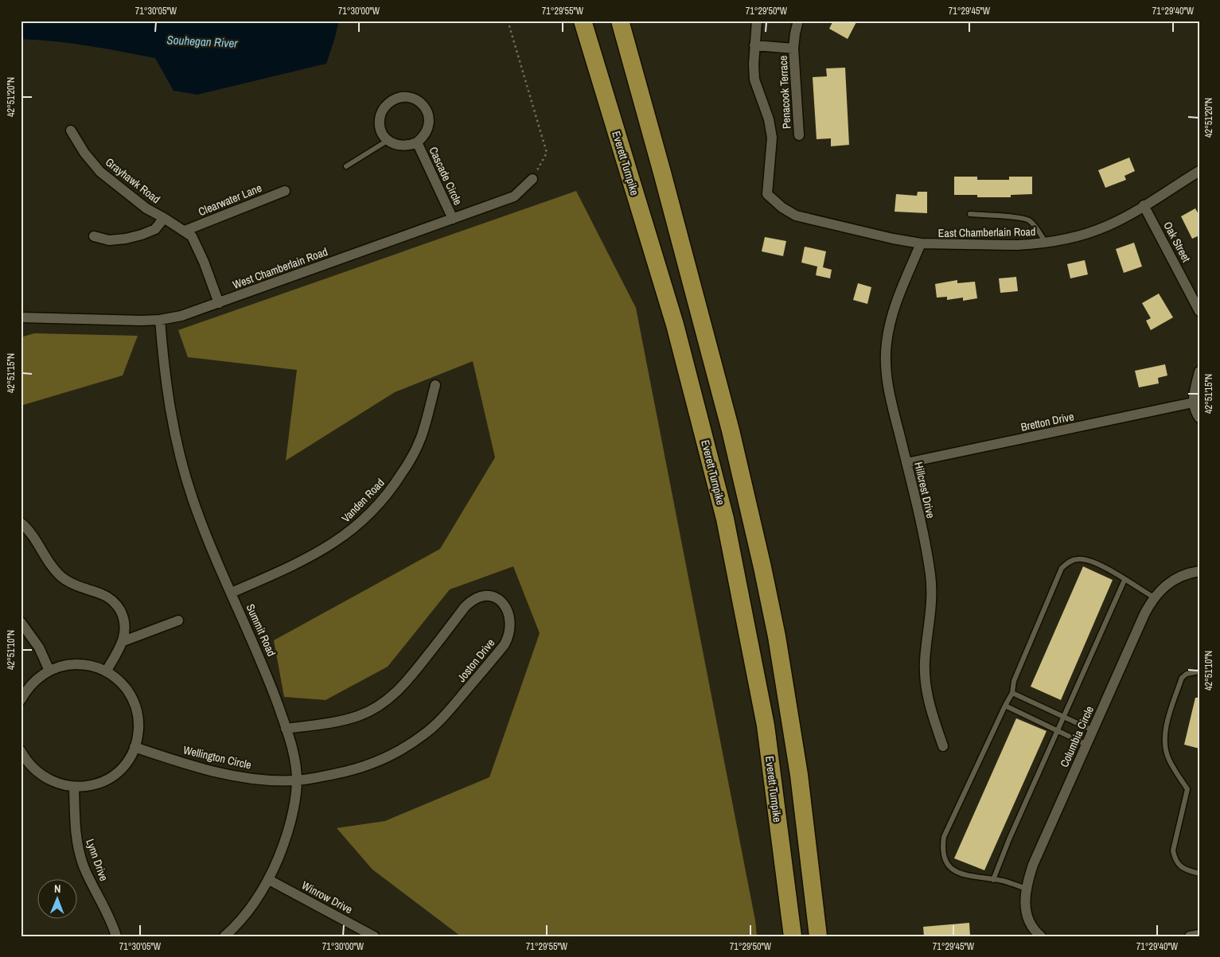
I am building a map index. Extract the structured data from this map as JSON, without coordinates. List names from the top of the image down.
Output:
{
  "streets": {
    "highway": ["Everett Turnpike"],
    "street": [
      "Penacook Terrace",
      "Cascade Circle",
      "Grayhawk Road",
      "Clearwater Lane",
      "East Chamberlain Road",
      "Oak Street",
      "West Chamberlain Road",
      "Bretton Drive",
      "Hillcrest Drive",
      "Vanden Road",
      "Summit Road",
      "Joston Drive",
      "Columbia Circle",
      "Wellington Circle",
      "Lynn Drive",
      "Winrow Drive"
    ]
  },
  "crossings": [
    ["Penacook Terrace", "East Chamberlain Road"],
    ["Cascade Circle", "West Chamberlain Road"],
    ["Grayhawk Road", "Clearwater Lane"],
    ["Grayhawk Road", "West Chamberlain Road"],
    ["East Chamberlain Road", "Oak Street"],
    ["East Chamberlain Road", "Hillcrest Drive"],
    ["West Chamberlain Road", "Summit Road"],
    ["Bretton Drive", "Hillcrest Drive"],
    ["Vanden Road", "Summit Road"],
    ["Summit Road", "Joston Drive"],
    ["Summit Road", "Wellington Circle"],
    ["Summit Road", "Winrow Drive"],
    ["Joston Drive", "Wellington Circle"]
  ],
  "water": ["Souhegan River"],
  "north": "top",
  "coordinates": [
    "71°30'05\"W",
    "71°30'00\"W",
    "71°29'55\"W",
    "71°29'50\"W",
    "71°29'45\"W",
    "71°29'40\"W",
    "42°51'20\"N",
    "42°51'15\"N",
    "42°51'10\"N"
  ]
}
